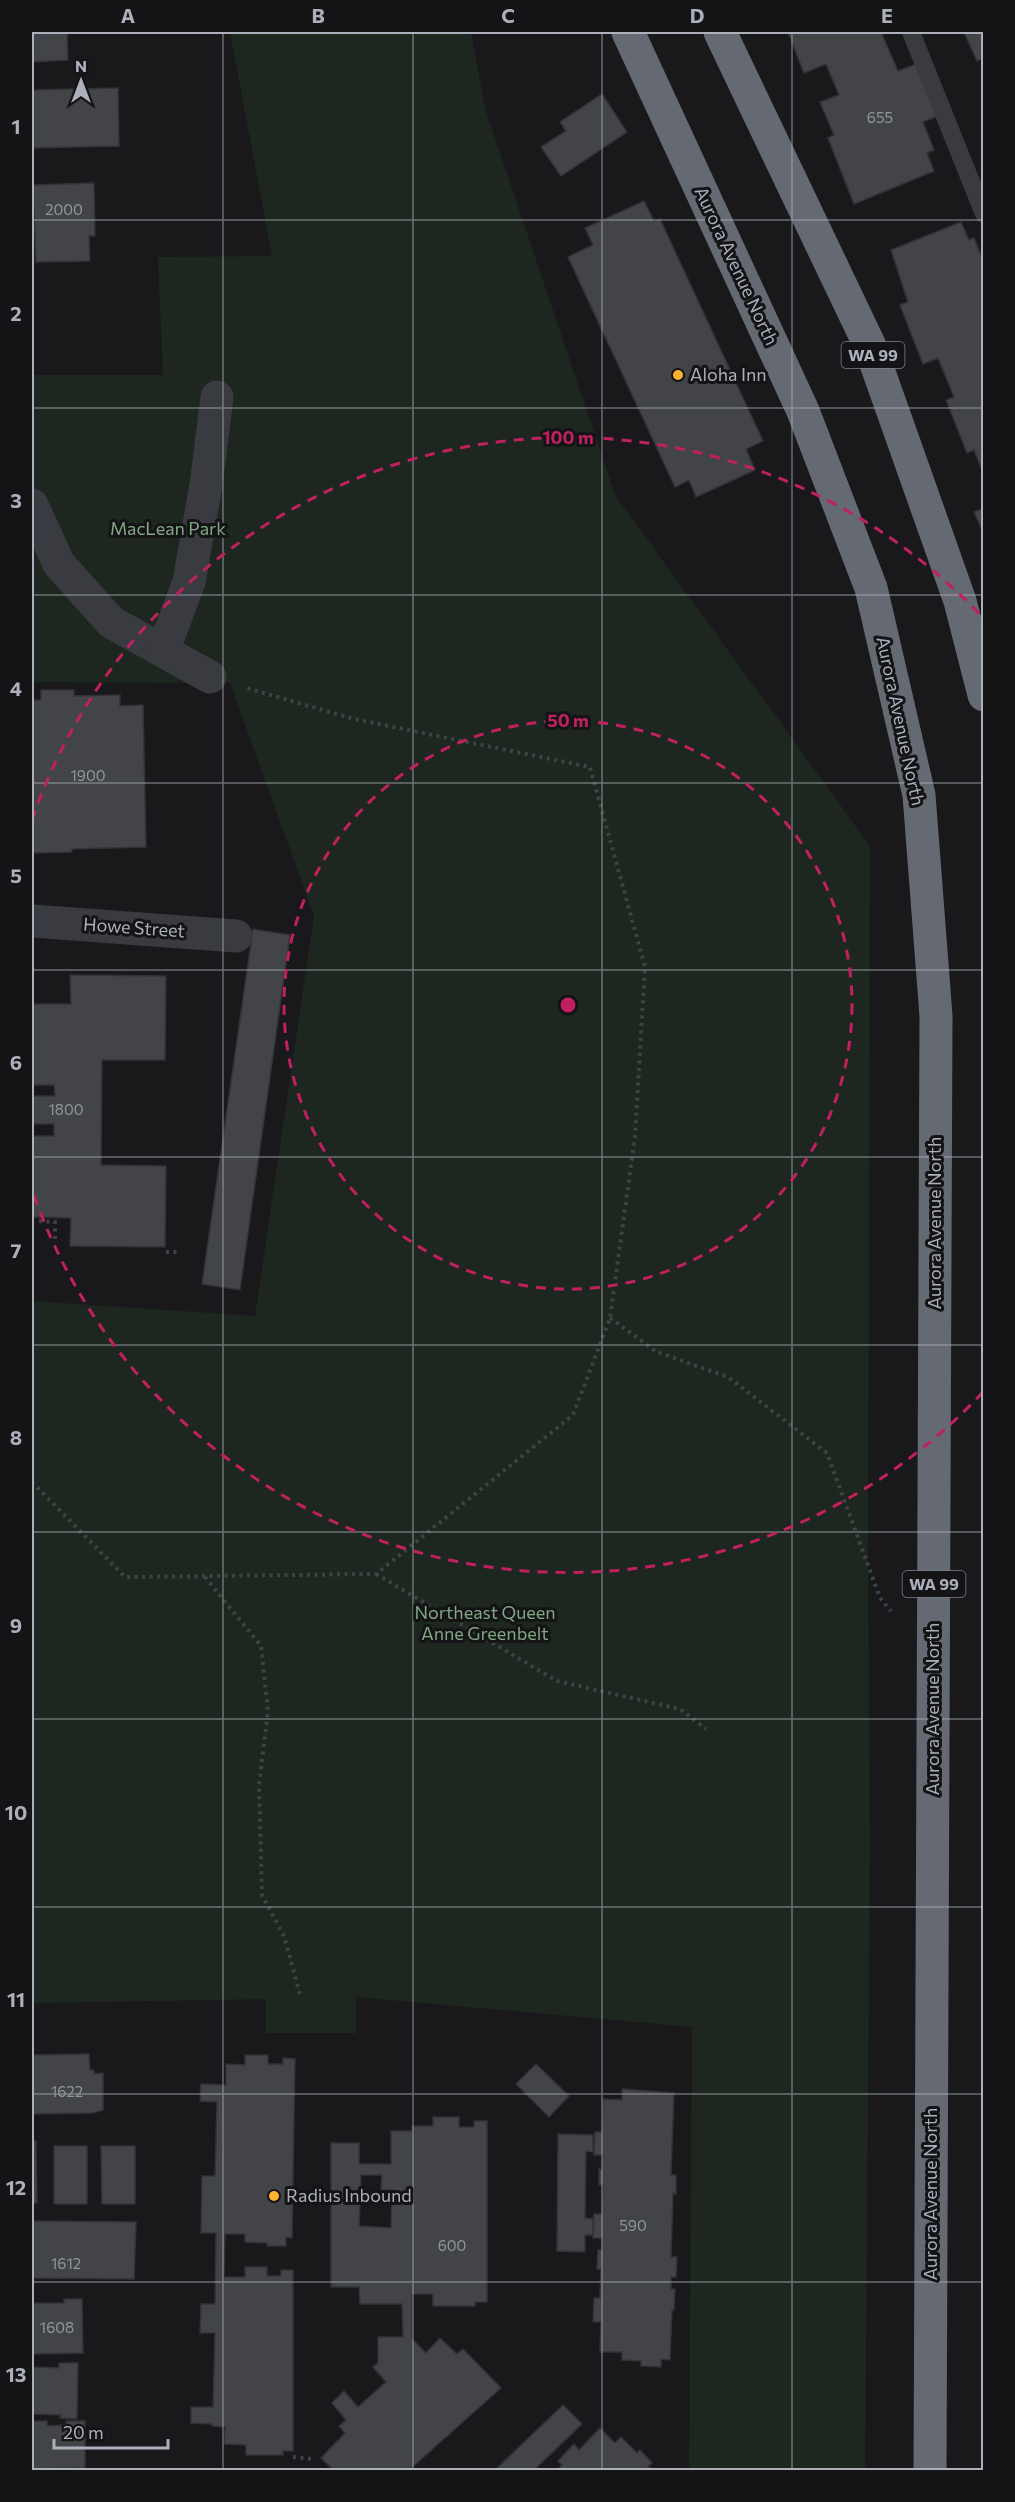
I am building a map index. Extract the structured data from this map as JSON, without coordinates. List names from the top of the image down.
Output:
{
  "streets": {
    "highway": ["Aurora Avenue North", "WA 99"],
    "street": ["Howe Street"]
  },
  "parks": ["MacLean Park", "Northeast Queen Anne Greenbelt"],
  "places": ["Aloha Inn", "Radius Inbound"],
  "house_numbers": [
    "655",
    "2000",
    "1900",
    "1800",
    "1622",
    "590",
    "600",
    "1612",
    "1608"
  ],
  "scale_bar": "20 m",
  "north": "top",
  "grid": {
    "columns": [
      "A",
      "B",
      "C",
      "D",
      "E"
    ],
    "rows": [
      "1",
      "2",
      "3",
      "4",
      "5",
      "6",
      "7",
      "8",
      "9",
      "10",
      "11",
      "12",
      "13"
    ]
  },
  "rings": ["100 m", "50 m"]
}
